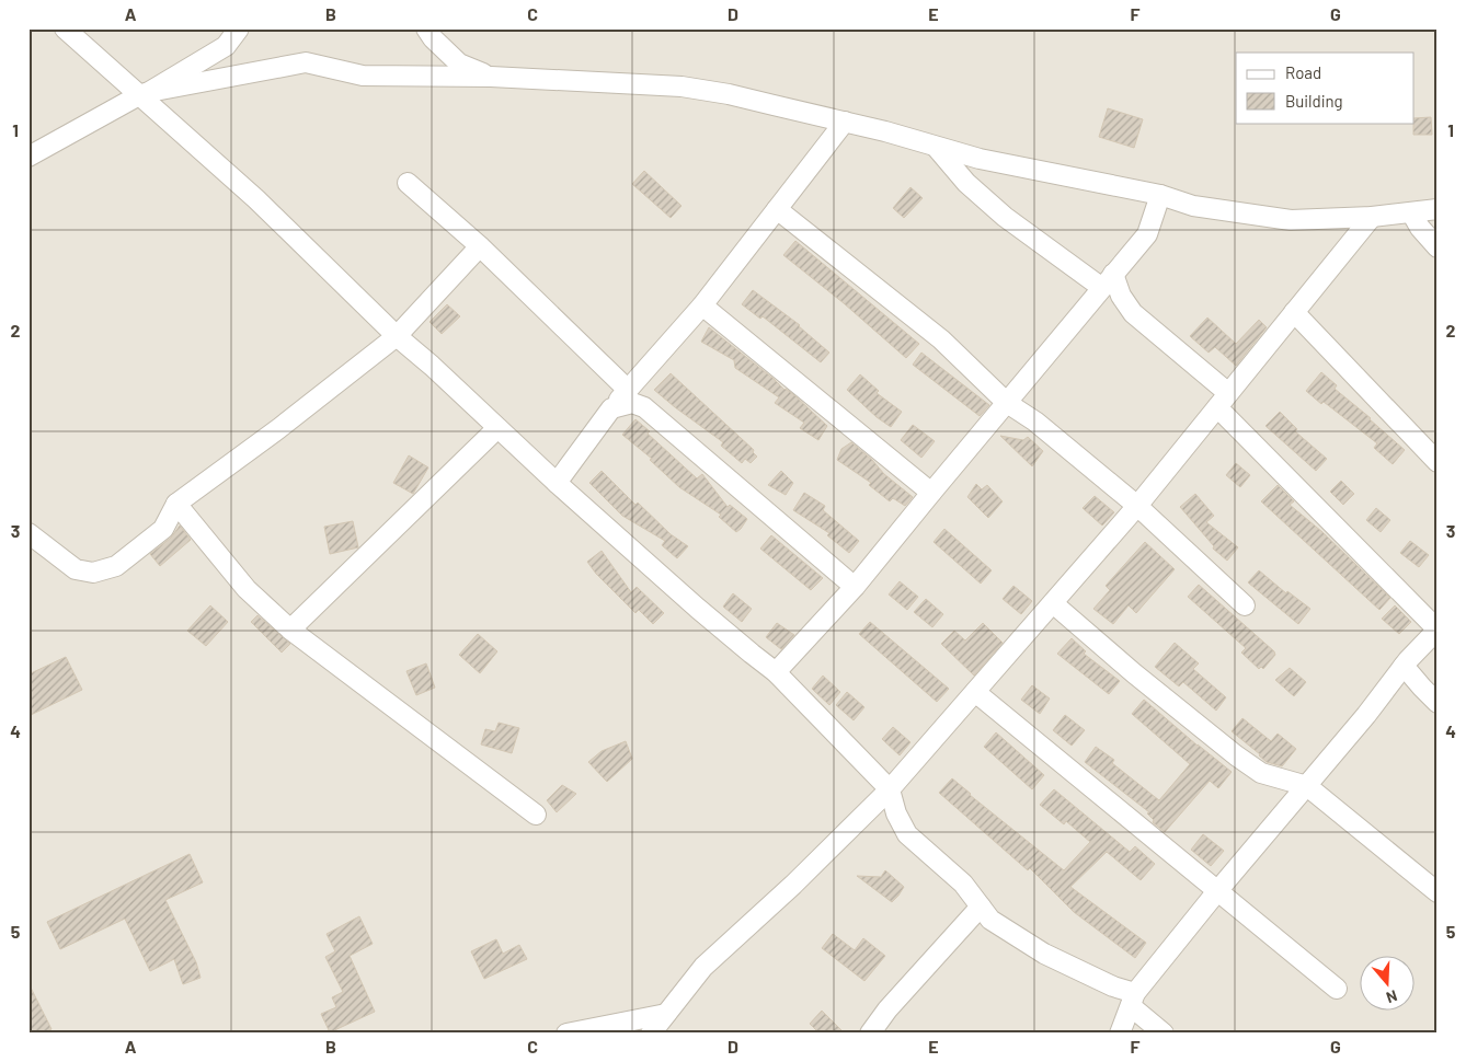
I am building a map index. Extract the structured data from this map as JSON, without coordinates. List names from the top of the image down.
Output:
{
  "legend": ["Road", "Building"],
  "north": "bottom",
  "grid": {
    "columns": [
      "A",
      "B",
      "C",
      "D",
      "E",
      "F",
      "G"
    ],
    "rows": [
      "1",
      "2",
      "3",
      "4",
      "5"
    ]
  }
}
